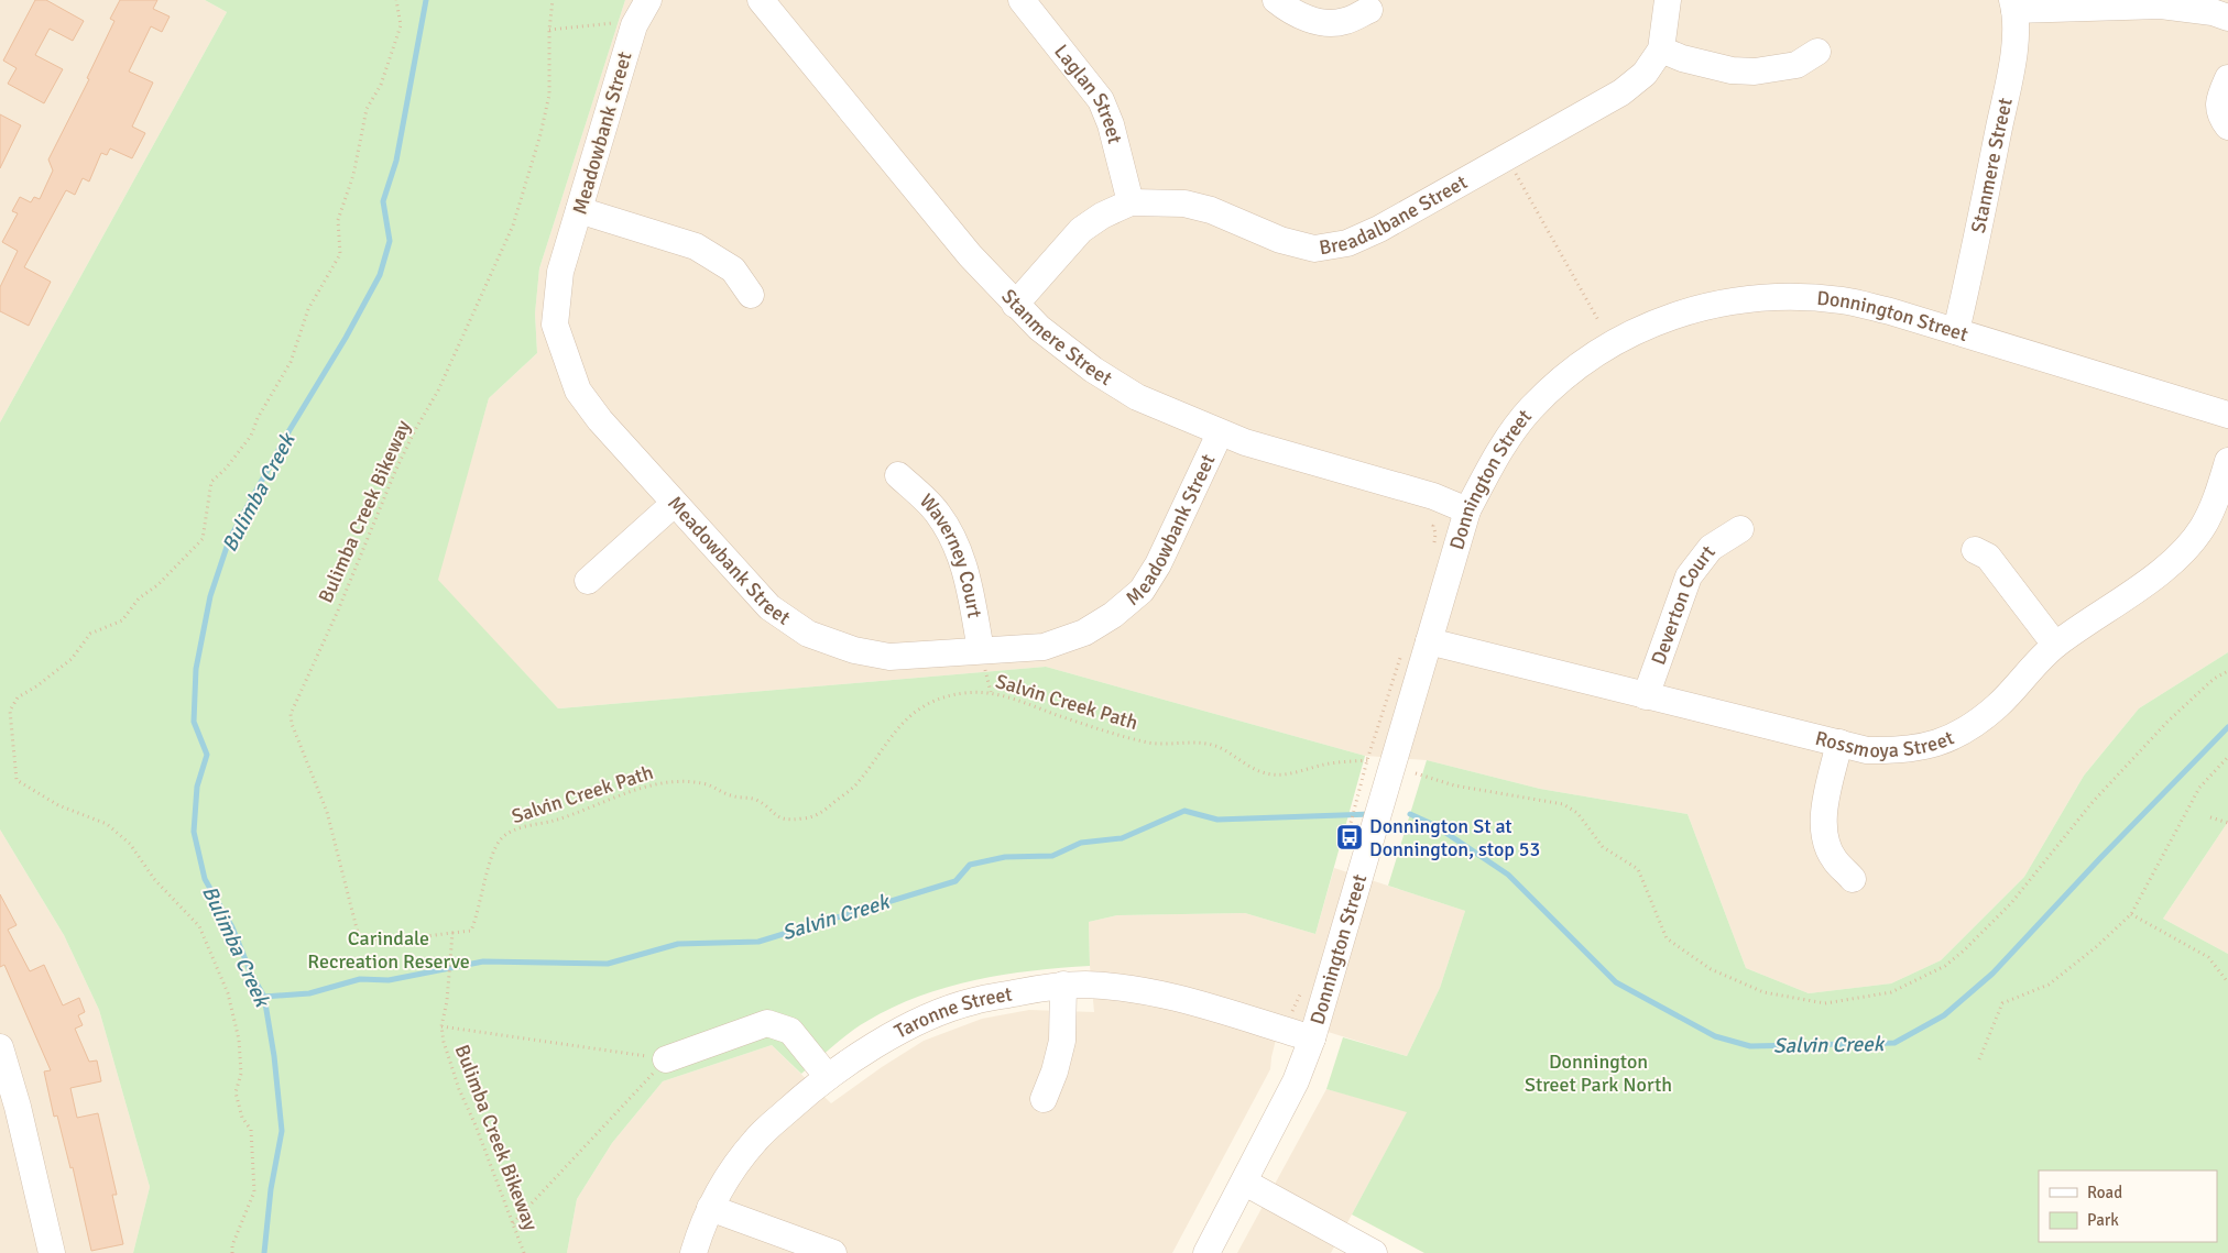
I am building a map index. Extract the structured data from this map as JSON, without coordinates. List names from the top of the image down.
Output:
{
  "streets": {
    "street": [
      "Laglan Street",
      "Meadowbank Street",
      "Stanmere Street",
      "Breadalbane Street",
      "Donnington Street",
      "Waverney Court",
      "Deverton Court",
      "Rossmoya Street",
      "Taronne Street"
    ],
    "path": ["Bulimba Creek Bikeway", "Salvin Creek Path"]
  },
  "crossings": [
    ["Laglan Street", "Breadalbane Street"],
    ["Meadowbank Street", "Stanmere Street"],
    ["Meadowbank Street", "Waverney Court"],
    ["Stanmere Street", "Breadalbane Street"],
    ["Stanmere Street", "Donnington Street"],
    ["Donnington Street", "Rossmoya Street"],
    ["Donnington Street", "Taronne Street"],
    ["Bulimba Creek Bikeway", "Salvin Creek Path"],
    ["Deverton Court", "Rossmoya Street"]
  ],
  "water": ["Bulimba Creek", "Salvin Creek"],
  "parks": ["Carindale Recreation Reserve", "Donnington Street Park North"],
  "places": {
    "bus stop": ["Donnington St at Donnington, stop 53"]
  },
  "legend": ["Road", "Park"]
}
